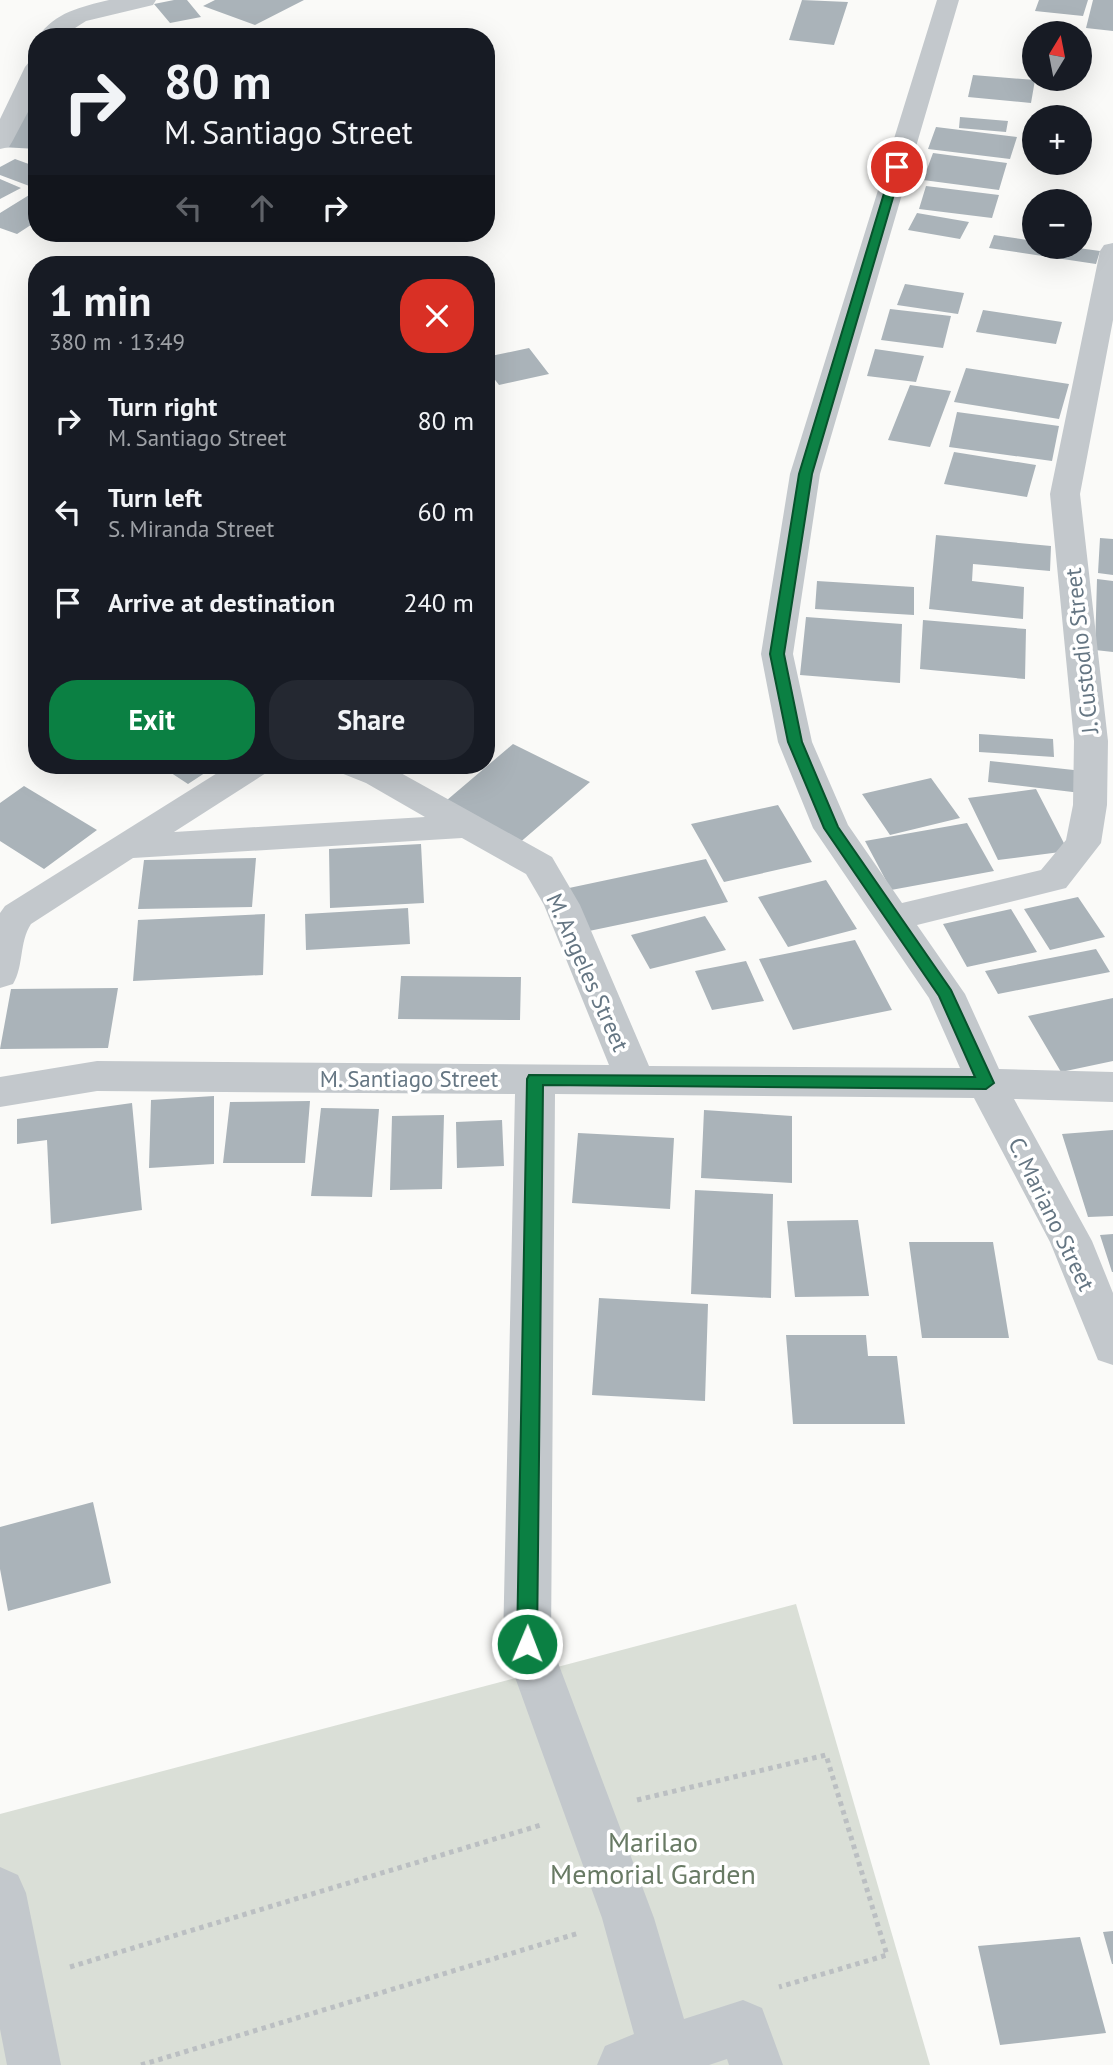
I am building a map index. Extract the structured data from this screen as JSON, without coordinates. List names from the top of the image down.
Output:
{
  "streets": {
    "street": [
      "J. Custodio Street",
      "M. Angeles Street",
      "M. Santiago Street",
      "C. Mariano Street"
    ]
  },
  "crossings": [
    ["J. Custodio Street", "C. Mariano Street"],
    ["M. Angeles Street", "M. Santiago Street"],
    ["M. Santiago Street", "C. Mariano Street"]
  ],
  "parks": ["Marilao Memorial Garden"],
  "north": "top",
  "page": {
    "map_buttons": ["+", "−"],
    "turn": ["80 m", "M. Santiago Street"],
    "heading": ["1 min", "380 m · 13:49"],
    "list": [
      {
        "name": "Turn right",
        "note": "M. Santiago Street",
        "value": "80 m"
      },
      {
        "name": "Turn left",
        "note": "S. Miranda Street",
        "value": "60 m"
      },
      {
        "name": "Arrive at destination",
        "value": "240 m"
      }
    ],
    "buttons": ["Exit", "Share"]
  }
}
